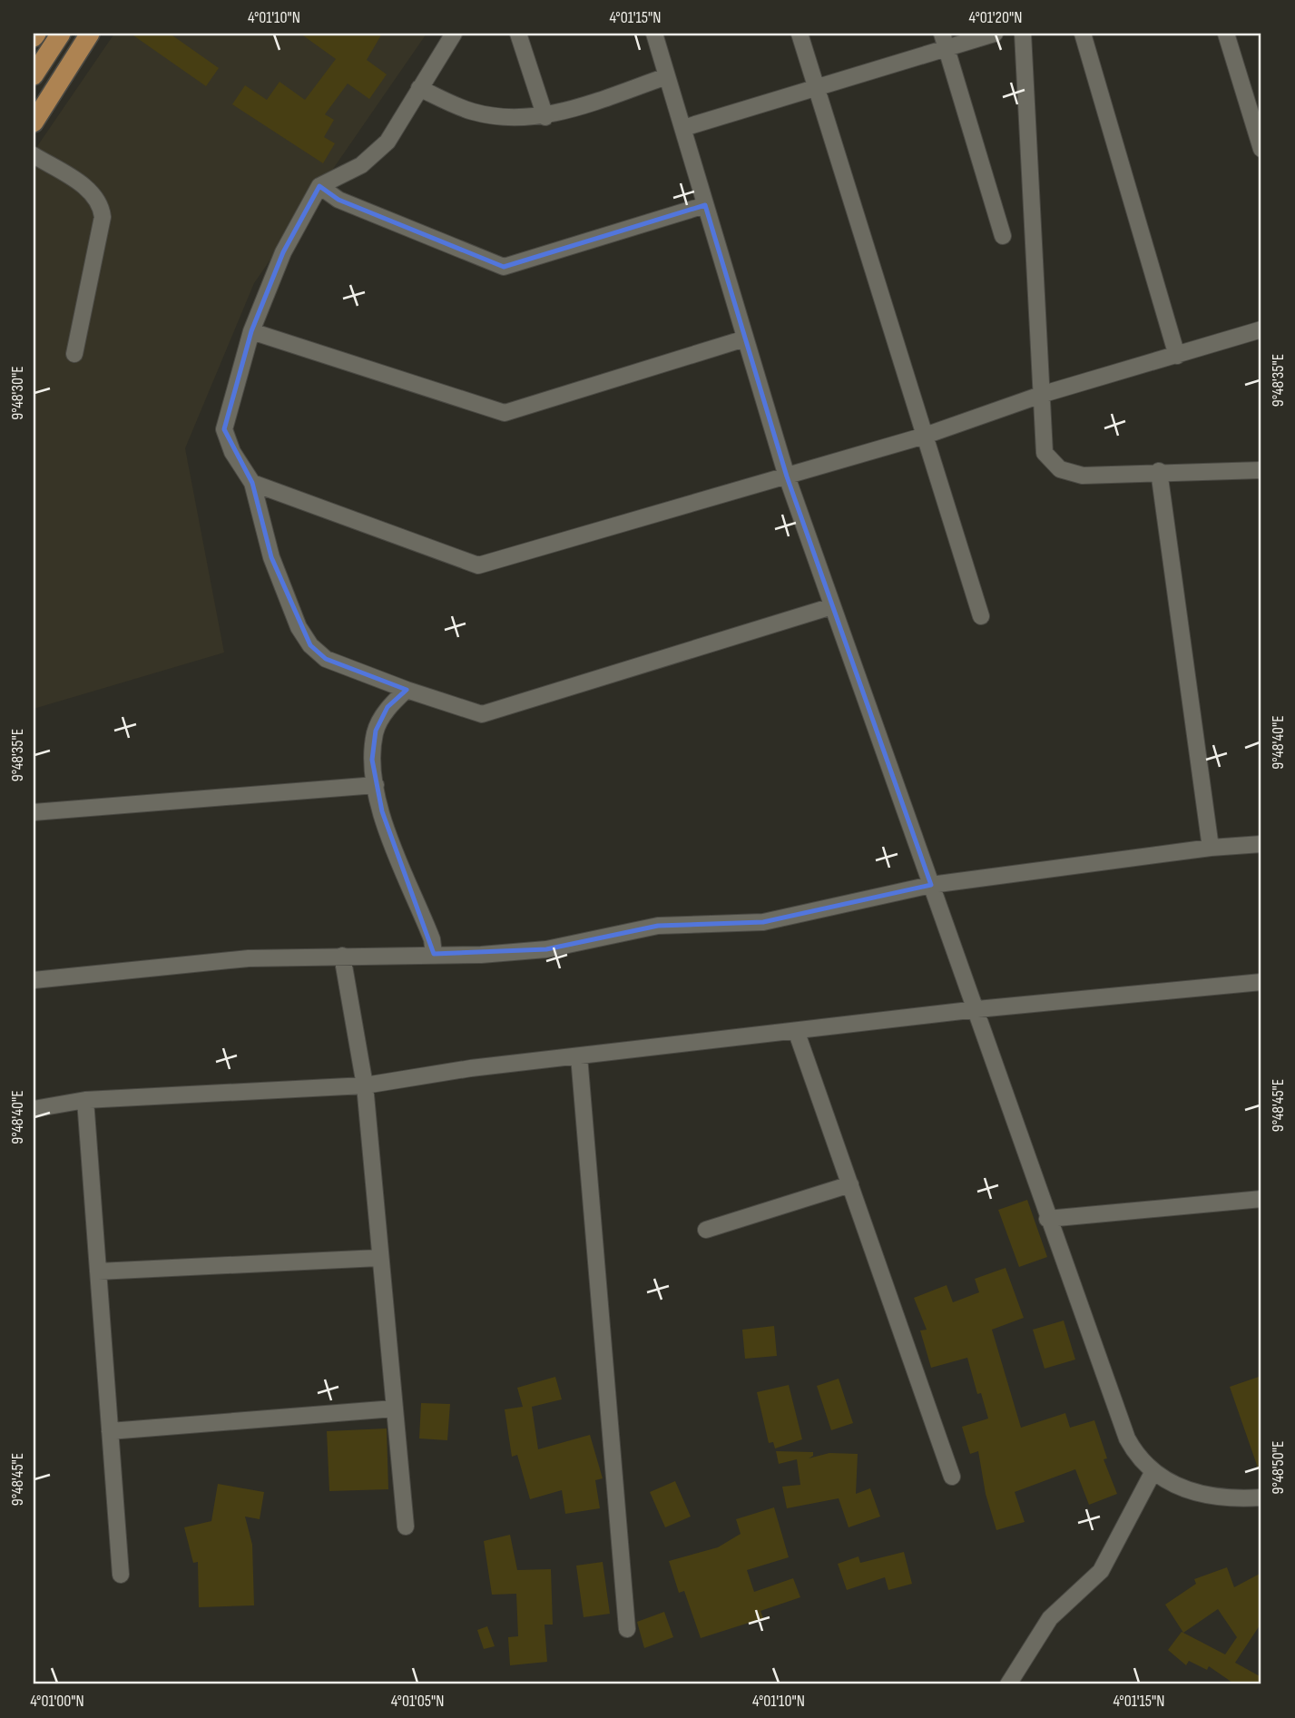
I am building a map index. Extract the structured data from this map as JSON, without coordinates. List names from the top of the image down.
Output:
{
  "coordinates": [
    "4°01'10\"N",
    "4°01'15\"N",
    "4°01'20\"N",
    "9°48'35\"E",
    "9°48'30\"E",
    "9°48'40\"E",
    "9°48'45\"E",
    "9°48'50\"E",
    "4°01'00\"N",
    "4°01'05\"N"
  ]
}
